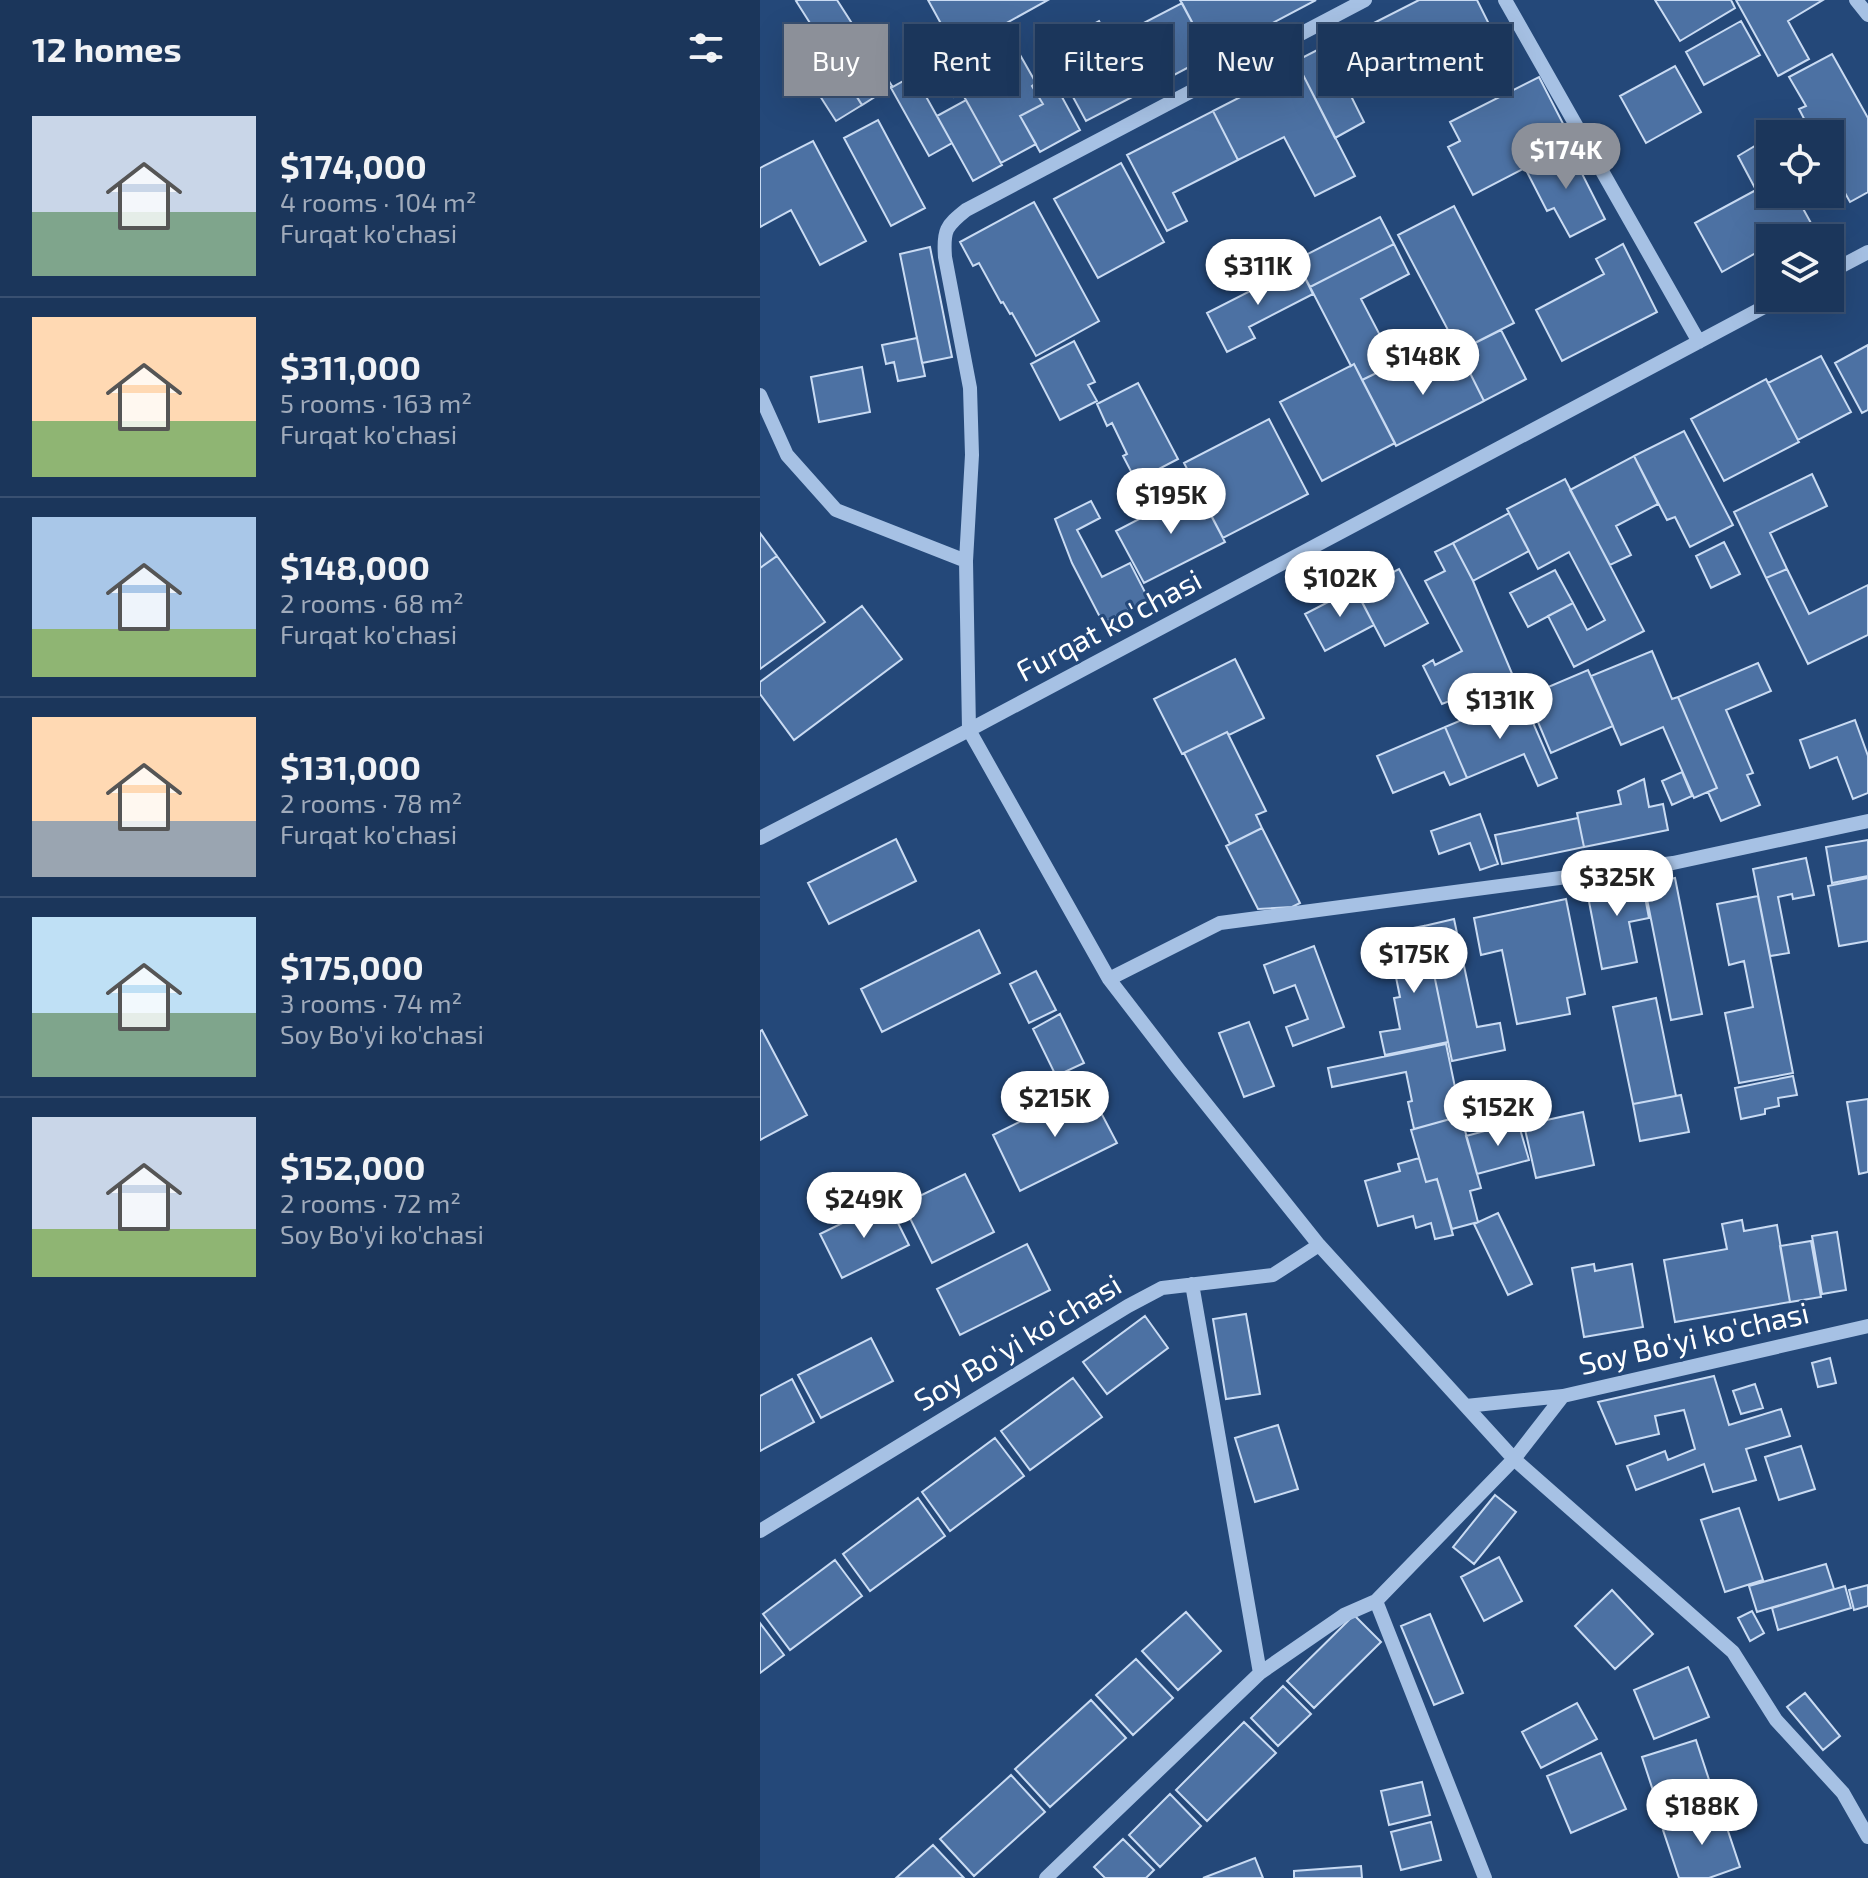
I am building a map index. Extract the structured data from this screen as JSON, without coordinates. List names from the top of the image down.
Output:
{
  "streets": {
    "street": ["Furqat ko'chasi", "Soy Bo'yi ko'chasi"]
  },
  "page": {
    "heading": "12 homes",
    "chip": [
      "Buy",
      "Rent",
      "Filters",
      "New",
      "Apartment"
    ],
    "list": [
      {
        "name": "$174,000",
        "note": "4 rooms · 104 m² · Furqat ko'chasi"
      },
      {
        "name": "$311,000",
        "note": "5 rooms · 163 m² · Furqat ko'chasi"
      },
      {
        "name": "$148,000",
        "note": "2 rooms · 68 m² · Furqat ko'chasi"
      },
      {
        "name": "$131,000",
        "note": "2 rooms · 78 m² · Furqat ko'chasi"
      },
      {
        "name": "$175,000",
        "note": "3 rooms · 74 m² · Soy Bo'yi ko'chasi"
      },
      {
        "name": "$152,000",
        "note": "2 rooms · 72 m² · Soy Bo'yi ko'chasi"
      }
    ],
    "price": [
      "$174K",
      "$311K",
      "$148K",
      "$195K",
      "$102K",
      "$131K",
      "$325K",
      "$175K",
      "$215K",
      "$152K",
      "$249K",
      "$188K"
    ]
  }
}
